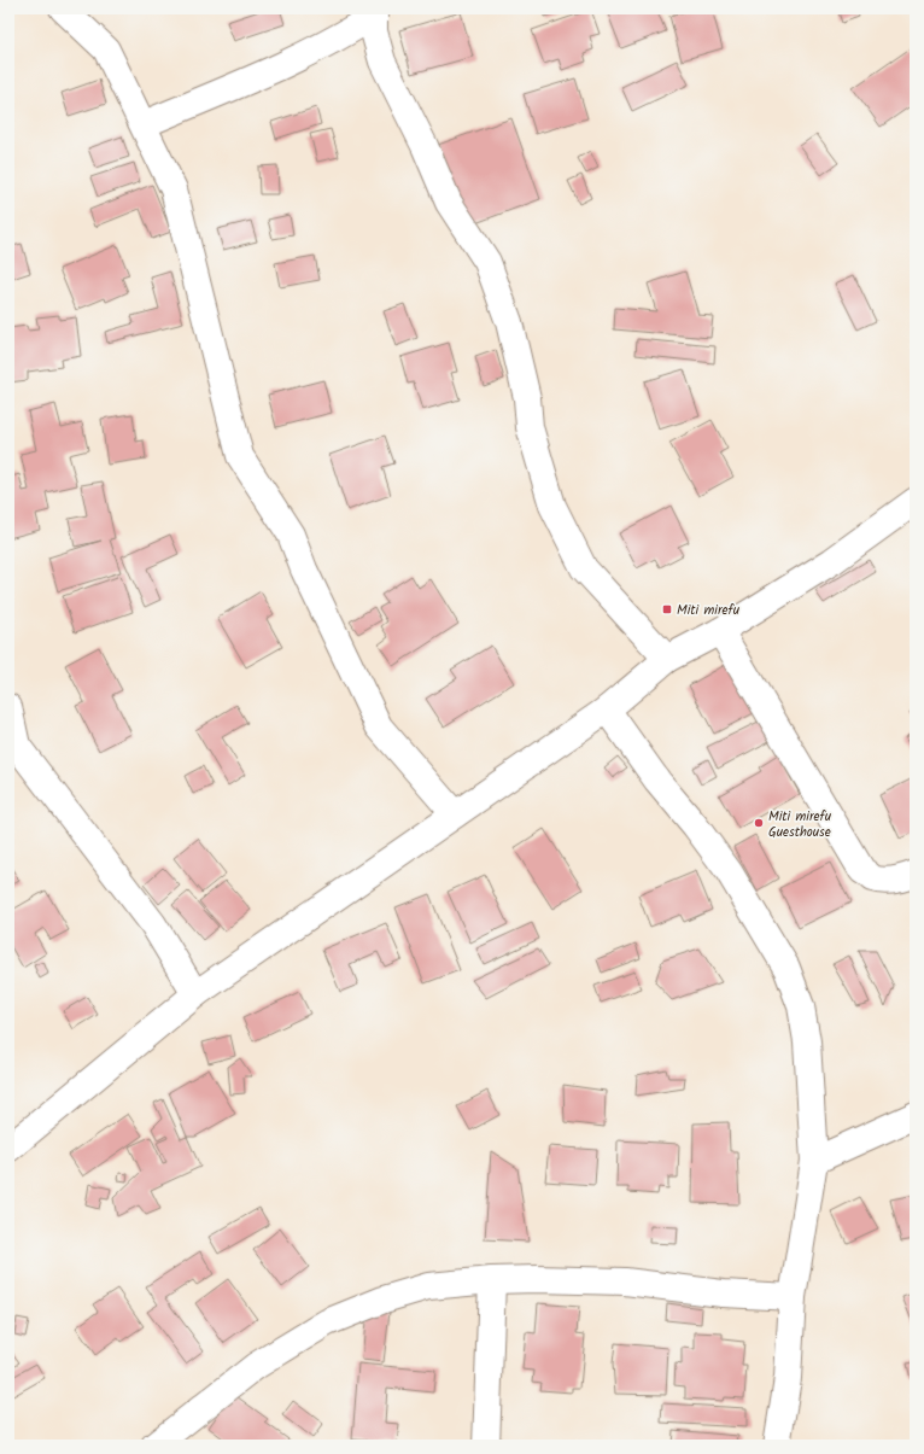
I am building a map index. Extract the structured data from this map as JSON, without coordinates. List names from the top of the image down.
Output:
{
  "places": {
    "transit": ["Miti mirefu"],
    "other": ["Miti mirefu Guesthouse"]
  }
}
